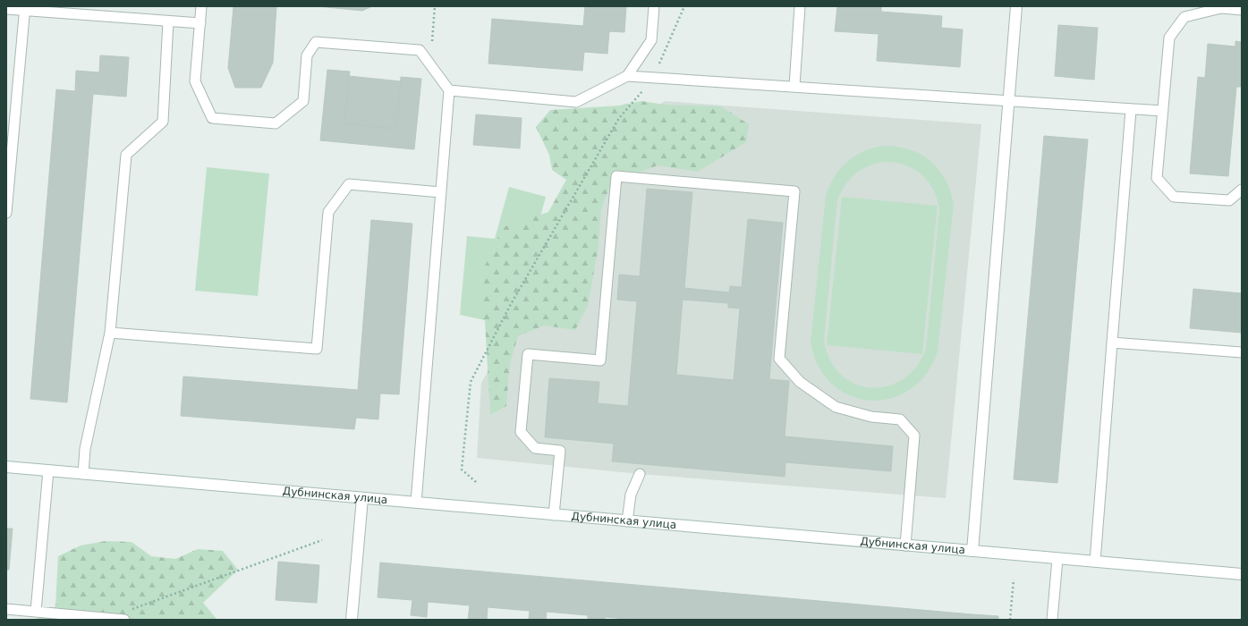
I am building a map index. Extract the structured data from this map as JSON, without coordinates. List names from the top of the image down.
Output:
{
  "streets": {
    "main road": ["Дубнинская улица"]
  }
}
